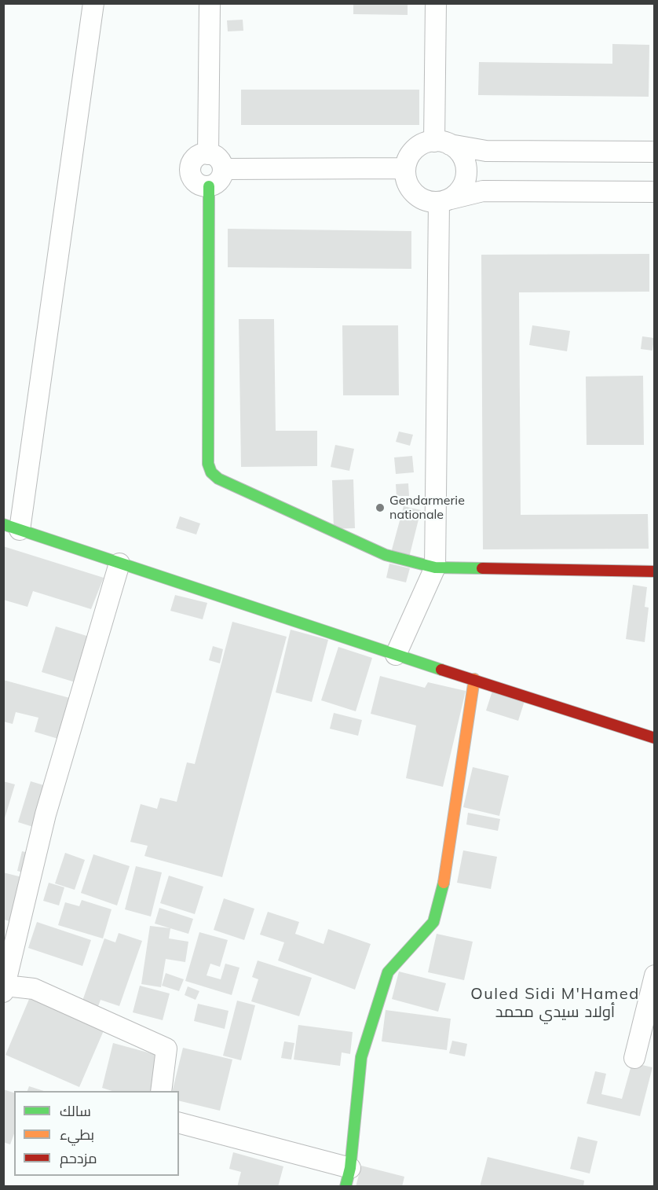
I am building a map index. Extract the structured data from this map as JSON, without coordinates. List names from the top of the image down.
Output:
{
  "districts": ["Ouled Sidi M'Hamed أولاد سيدي محمد"],
  "places": ["Gendarmerie nationale"],
  "legend": ["سالك", "بطيء", "مزدحم"]
}
